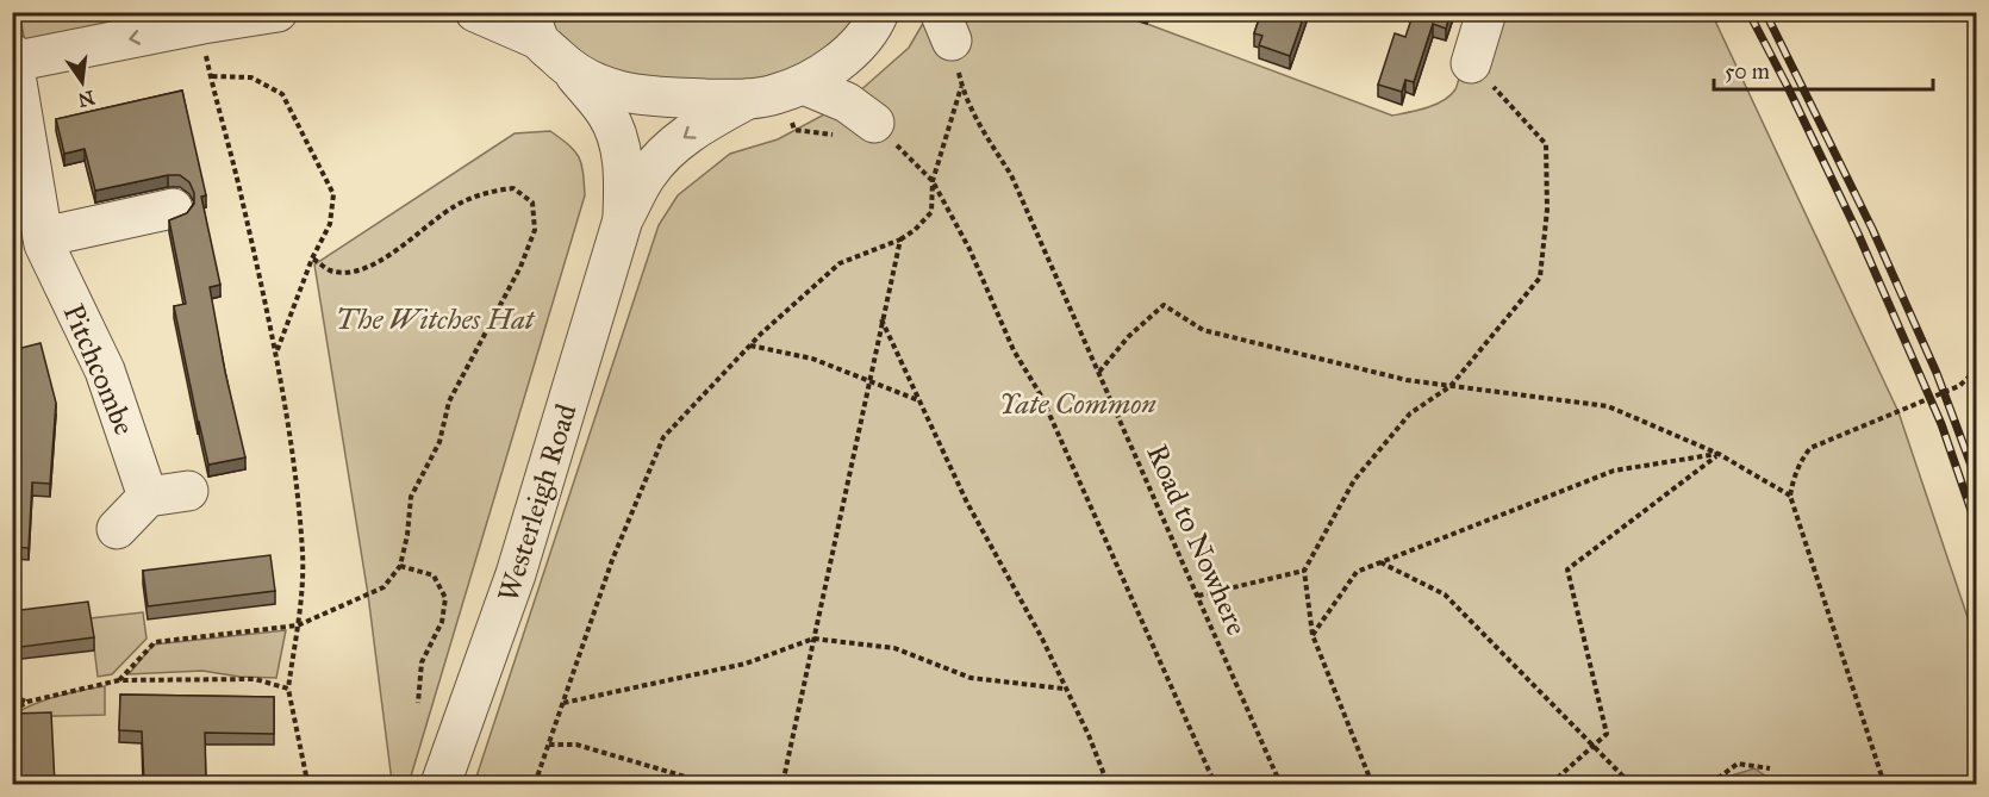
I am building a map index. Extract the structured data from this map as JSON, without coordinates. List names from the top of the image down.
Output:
{
  "streets": {
    "street": ["Pitchcombe", "Westerleigh Road"],
    "path": ["Road to Nowhere"]
  },
  "parks": ["The Witches Hat", "Yate Common"],
  "scale_bar": "50 m",
  "north": "bottom"
}
